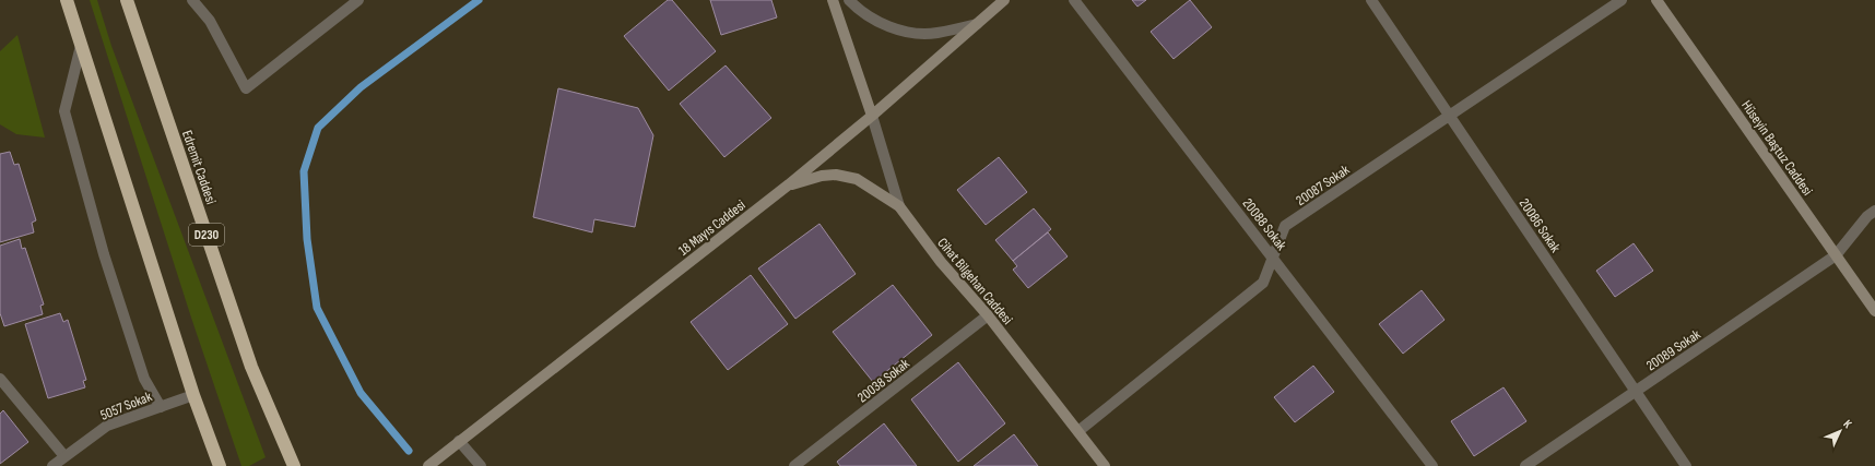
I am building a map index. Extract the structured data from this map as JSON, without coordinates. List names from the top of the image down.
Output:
{
  "streets": {
    "highway": ["Edremit Caddesi", "D230"],
    "main road": ["Hüseyin Baştuz Caddesi", "18 Mayıs Caddesi", "Cihat Bilgehan Caddesi"],
    "street": [
      "20087 Sokak",
      "20088 Sokak",
      "20086 Sokak",
      "20089 Sokak",
      "20038 Sokak",
      "5057 Sokak"
    ]
  },
  "crossings": [
    ["Hüseyin Baştuz Caddesi", "20089 Sokak"],
    ["20087 Sokak", "20088 Sokak"],
    ["20087 Sokak", "20086 Sokak"],
    ["20087 Sokak", "Cihat Bilgehan Caddesi"],
    ["20086 Sokak", "20089 Sokak"],
    ["18 Mayıs Caddesi", "Cihat Bilgehan Caddesi"],
    ["Cihat Bilgehan Caddesi", "20038 Sokak"]
  ],
  "north": "top right"
}
